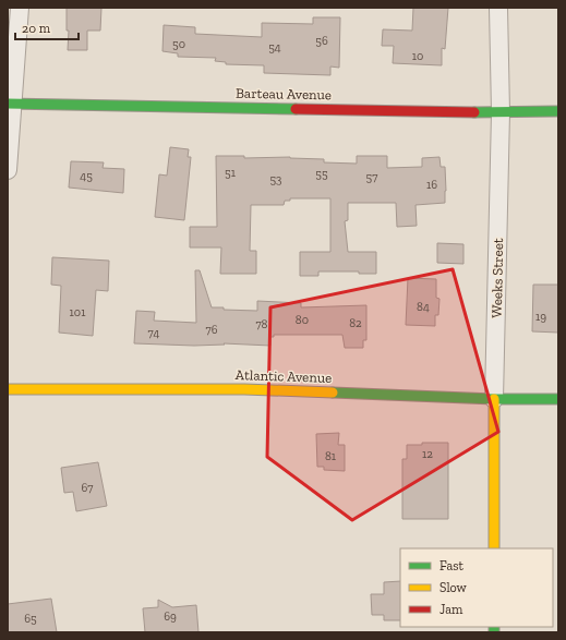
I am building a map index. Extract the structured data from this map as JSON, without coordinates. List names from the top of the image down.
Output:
{
  "streets": {
    "main road": ["Barteau Avenue", "Weeks Street", "Atlantic Avenue"]
  },
  "crossings": [
    ["Barteau Avenue", "Weeks Street"],
    ["Weeks Street", "Atlantic Avenue"]
  ],
  "house_numbers": [
    "56",
    "50",
    "54",
    "10",
    "51",
    "55",
    "45",
    "57",
    "53",
    "16",
    "84",
    "101",
    "19",
    "80",
    "82",
    "78",
    "76",
    "74",
    "12",
    "81",
    "67",
    "69",
    "65"
  ],
  "legend": ["Fast", "Slow", "Jam"],
  "scale_bar": "20 m"
}
